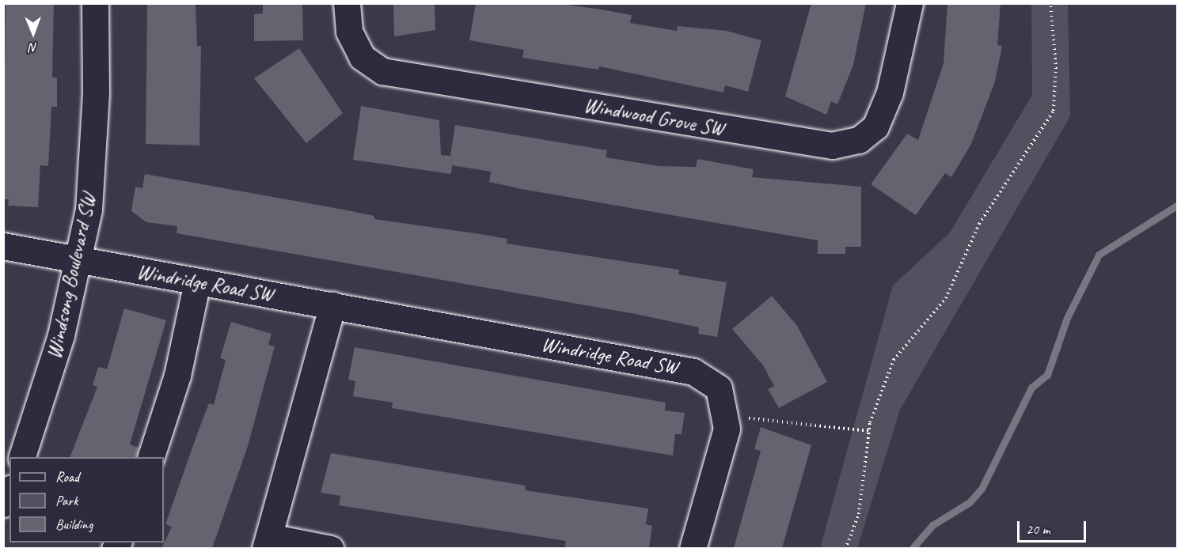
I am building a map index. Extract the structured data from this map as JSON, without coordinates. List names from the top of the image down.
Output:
{
  "streets": {
    "street": ["Windwood Grove SW", "Windsong Boulevard SW", "Windridge Road SW"]
  },
  "crossings": [
    ["Windsong Boulevard SW", "Windridge Road SW"]
  ],
  "legend": ["Road", "Park", "Building"],
  "scale_bar": "20 m",
  "north": "bottom"
}
